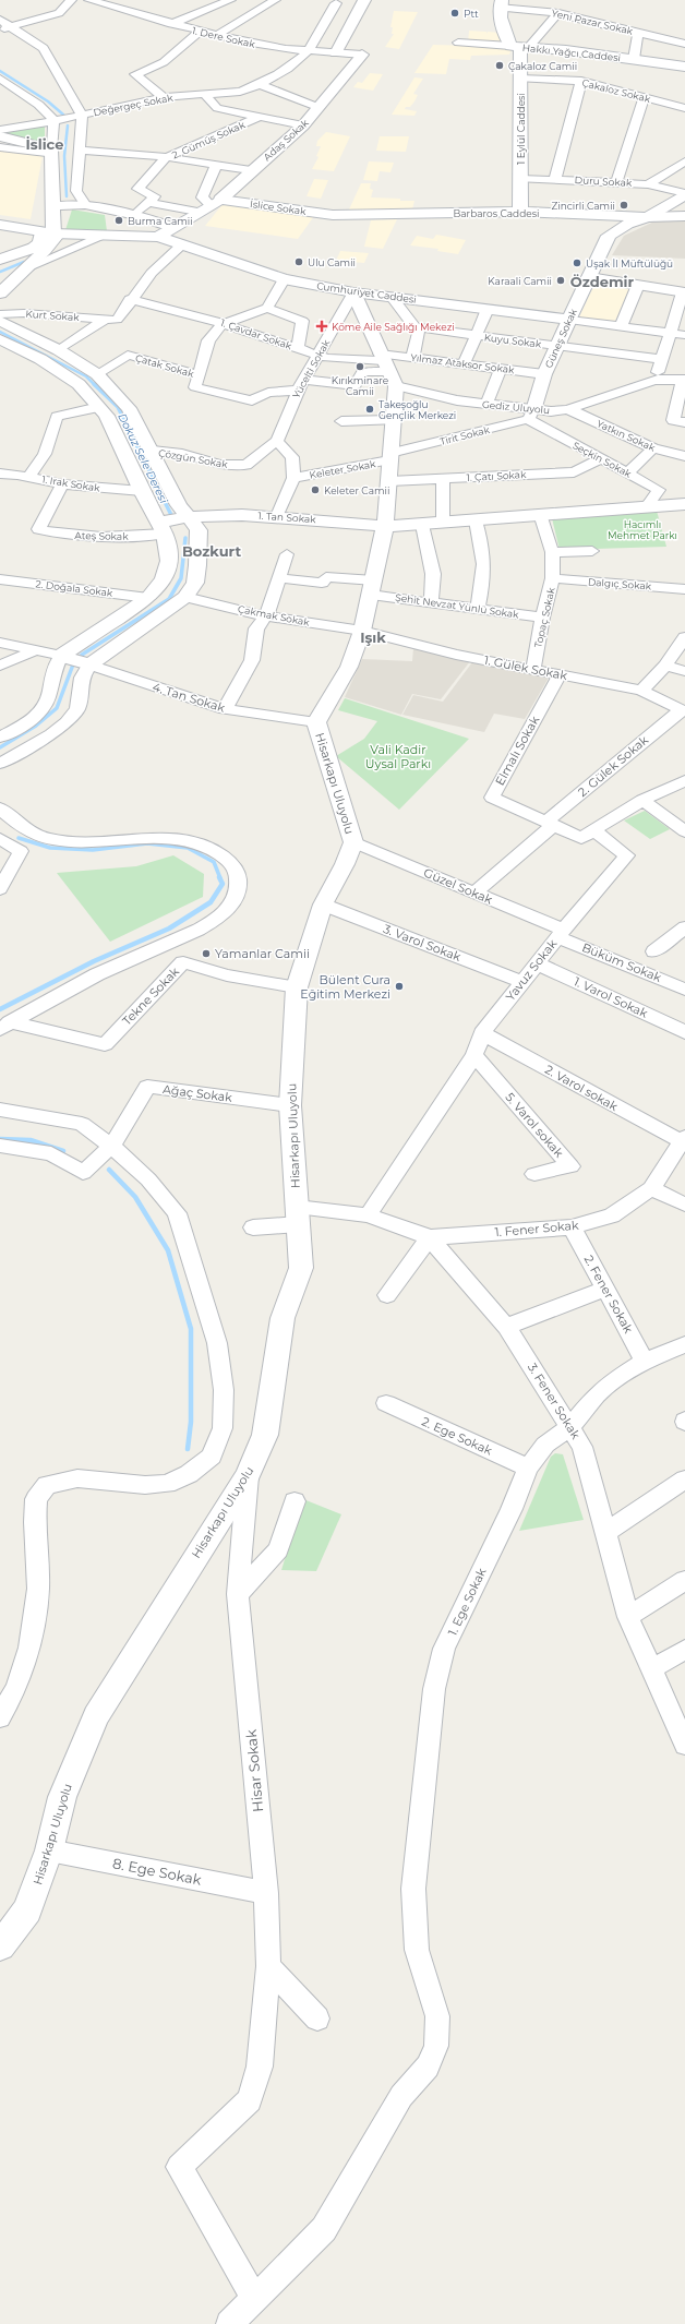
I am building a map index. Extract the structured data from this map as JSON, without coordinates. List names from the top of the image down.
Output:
{
  "streets": {
    "main road": [
      "Hakkı Yağcı Caddesi",
      "1 Eylül Caddesi",
      "İslice Sokak",
      "Barbaros Caddesi",
      "Cumhuriyet Caddesi",
      "Güneş Sokak"
    ],
    "street": [
      "Yeni Pazar Sokak",
      "1. Dere Sokak",
      "Çakaloz Sokak",
      "Değergeç Sokak",
      "2. Gümüş Sokak",
      "Adaş Sokak",
      "Duru Sokak",
      "Kurt Sokak",
      "1. Çavdar Sokak",
      "Kuyu Sokak",
      "Yılmaz Ataksor Sokak",
      "Çatak Sokak",
      "Yücelti Sokak",
      "Gediz Uluyolu",
      "Tirit Sokak",
      "Yatkın Sokak",
      "Çözgün Sokak",
      "Seçkin Sokak",
      "Keleter Sokak",
      "1. Çatı Sokak",
      "1. Irak Sokak",
      "1. Tan Sokak",
      "Ateş Sokak",
      "Dalgıç Sokak",
      "2. Doğala Sokak",
      "Şehit Nevzat Yünlü Sokak",
      "Çakmak Sokak",
      "Topaç Sokak",
      "1. Gülek Sokak",
      "4. Tan Sokak",
      "Elmalı Sokak",
      "2. Gülek Sokak",
      "Hisarkapı Uluyolu",
      "Güzel Sokak",
      "3. Varol Sokak",
      "Büküm Sokak",
      "Yavuz Sokak",
      "Tekne Sokak",
      "1. Varol Sokak",
      "2. Varol sokak",
      "Ağaç Sokak",
      "5. Varol sokak",
      "1. Fener Sokak",
      "2. Fener Sokak",
      "3. Fener Sokak",
      "2. Ege Sokak",
      "1. Ege Sokak",
      "Hisar Sokak",
      "8. Ege Sokak"
    ]
  },
  "crossings": [
    ["Yeni Pazar Sokak", "1 Eylül Caddesi"],
    ["1. Dere Sokak", "Değergeç Sokak"],
    ["1. Dere Sokak", "Adaş Sokak"],
    ["Hakkı Yağcı Caddesi", "1 Eylül Caddesi"],
    ["Çakaloz Sokak", "1 Eylül Caddesi"],
    ["1 Eylül Caddesi", "Duru Sokak"],
    ["1 Eylül Caddesi", "Barbaros Caddesi"],
    ["Adaş Sokak", "İslice Sokak"],
    ["Duru Sokak", "Güneş Sokak"],
    ["İslice Sokak", "Barbaros Caddesi"],
    ["Barbaros Caddesi", "Güneş Sokak"],
    ["Cumhuriyet Caddesi", "Güneş Sokak"],
    ["Cumhuriyet Caddesi", "Yücelti Sokak"],
    ["Cumhuriyet Caddesi", "Hisarkapı Uluyolu"],
    ["1. Çavdar Sokak", "Yılmaz Ataksor Sokak"],
    ["1. Çavdar Sokak", "Yücelti Sokak"],
    ["1. Çavdar Sokak", "Gediz Uluyolu"],
    ["1. Çavdar Sokak", "Hisarkapı Uluyolu"],
    ["Güneş Sokak", "Kuyu Sokak"],
    ["Güneş Sokak", "Yılmaz Ataksor Sokak"],
    ["Güneş Sokak", "Gediz Uluyolu"],
    ["Güneş Sokak", "Tirit Sokak"],
    ["Güneş Sokak", "Seçkin Sokak"],
    ["Yılmaz Ataksor Sokak", "Gediz Uluyolu"],
    ["Yılmaz Ataksor Sokak", "Hisarkapı Uluyolu"],
    ["Çatak Sokak", "Yücelti Sokak"],
    ["Yücelti Sokak", "Çözgün Sokak"],
    ["Yücelti Sokak", "Hisarkapı Uluyolu"],
    ["Gediz Uluyolu", "Tirit Sokak"],
    ["Gediz Uluyolu", "Yatkın Sokak"],
    ["Gediz Uluyolu", "Seçkin Sokak"],
    ["Gediz Uluyolu", "Hisarkapı Uluyolu"],
    ["Tirit Sokak", "Seçkin Sokak"],
    ["Tirit Sokak", "Keleter Sokak"],
    ["Tirit Sokak", "1. Çatı Sokak"],
    ["Tirit Sokak", "Hisarkapı Uluyolu"],
    ["Seçkin Sokak", "1. Çatı Sokak"],
    ["Seçkin Sokak", "1. Tan Sokak"],
    ["Keleter Sokak", "1. Çatı Sokak"],
    ["Keleter Sokak", "Hisarkapı Uluyolu"],
    ["1. Çatı Sokak", "Hisarkapı Uluyolu"],
    ["1. Irak Sokak", "Ateş Sokak"],
    ["1. Tan Sokak", "Ateş Sokak"],
    ["1. Tan Sokak", "Topaç Sokak"],
    ["1. Tan Sokak", "Hisarkapı Uluyolu"],
    ["Dalgıç Sokak", "Topaç Sokak"],
    ["Şehit Nevzat Yünlü Sokak", "Topaç Sokak"],
    ["Şehit Nevzat Yünlü Sokak", "Hisarkapı Uluyolu"],
    ["Çakmak Sokak", "1. Gülek Sokak"],
    ["Çakmak Sokak", "Hisarkapı Uluyolu"],
    ["Topaç Sokak", "1. Gülek Sokak"],
    ["1. Gülek Sokak", "Elmalı Sokak"],
    ["1. Gülek Sokak", "2. Gülek Sokak"],
    ["1. Gülek Sokak", "Hisarkapı Uluyolu"],
    ["4. Tan Sokak", "Hisarkapı Uluyolu"],
    ["Elmalı Sokak", "2. Gülek Sokak"],
    ["Elmalı Sokak", "Yavuz Sokak"],
    ["2. Gülek Sokak", "Güzel Sokak"],
    ["Hisarkapı Uluyolu", "Güzel Sokak"],
    ["Hisarkapı Uluyolu", "3. Varol Sokak"],
    ["Hisarkapı Uluyolu", "Tekne Sokak"],
    ["Hisarkapı Uluyolu", "Ağaç Sokak"],
    ["Hisarkapı Uluyolu", "Hisar Sokak"],
    ["Hisarkapı Uluyolu", "8. Ege Sokak"],
    ["Güzel Sokak", "Büküm Sokak"],
    ["Güzel Sokak", "Yavuz Sokak"],
    ["3. Varol Sokak", "Yavuz Sokak"],
    ["Büküm Sokak", "Yavuz Sokak"],
    ["Yavuz Sokak", "1. Varol Sokak"],
    ["Yavuz Sokak", "2. Varol sokak"],
    ["Yavuz Sokak", "5. Varol sokak"],
    ["2. Varol sokak", "1. Fener Sokak"],
    ["1. Fener Sokak", "2. Fener Sokak"],
    ["1. Fener Sokak", "3. Fener Sokak"],
    ["2. Fener Sokak", "1. Ege Sokak"],
    ["3. Fener Sokak", "1. Ege Sokak"],
    ["2. Ege Sokak", "1. Ege Sokak"],
    ["1. Ege Sokak", "Hisar Sokak"],
    ["Hisar Sokak", "8. Ege Sokak"]
  ],
  "districts": [
    "İslice",
    "Özdemir",
    "Bozkurt",
    "Işık"
  ],
  "water": ["Dokuz Sele Deresi"],
  "parks": ["Hacımlı Mehmet Parkı", "Vali Kadir Uysal Parkı"],
  "places": {
    "other": [
      "Ptt",
      "Çakaloz Camii",
      "Zincirli Camii",
      "Burma Camii",
      "Ulu Camii",
      "Uşak İl Müftülüğü",
      "Karaali Camii",
      "Kırıkminare Camii",
      "Takeşoğlu Gençlik Merkezi",
      "Keleter Camii",
      "Yamanlar Camii",
      "Bülent Cura Eğitim Merkezi"
    ],
    "health": ["Köme Aile Sağlığı Mekezi"]
  }
}
